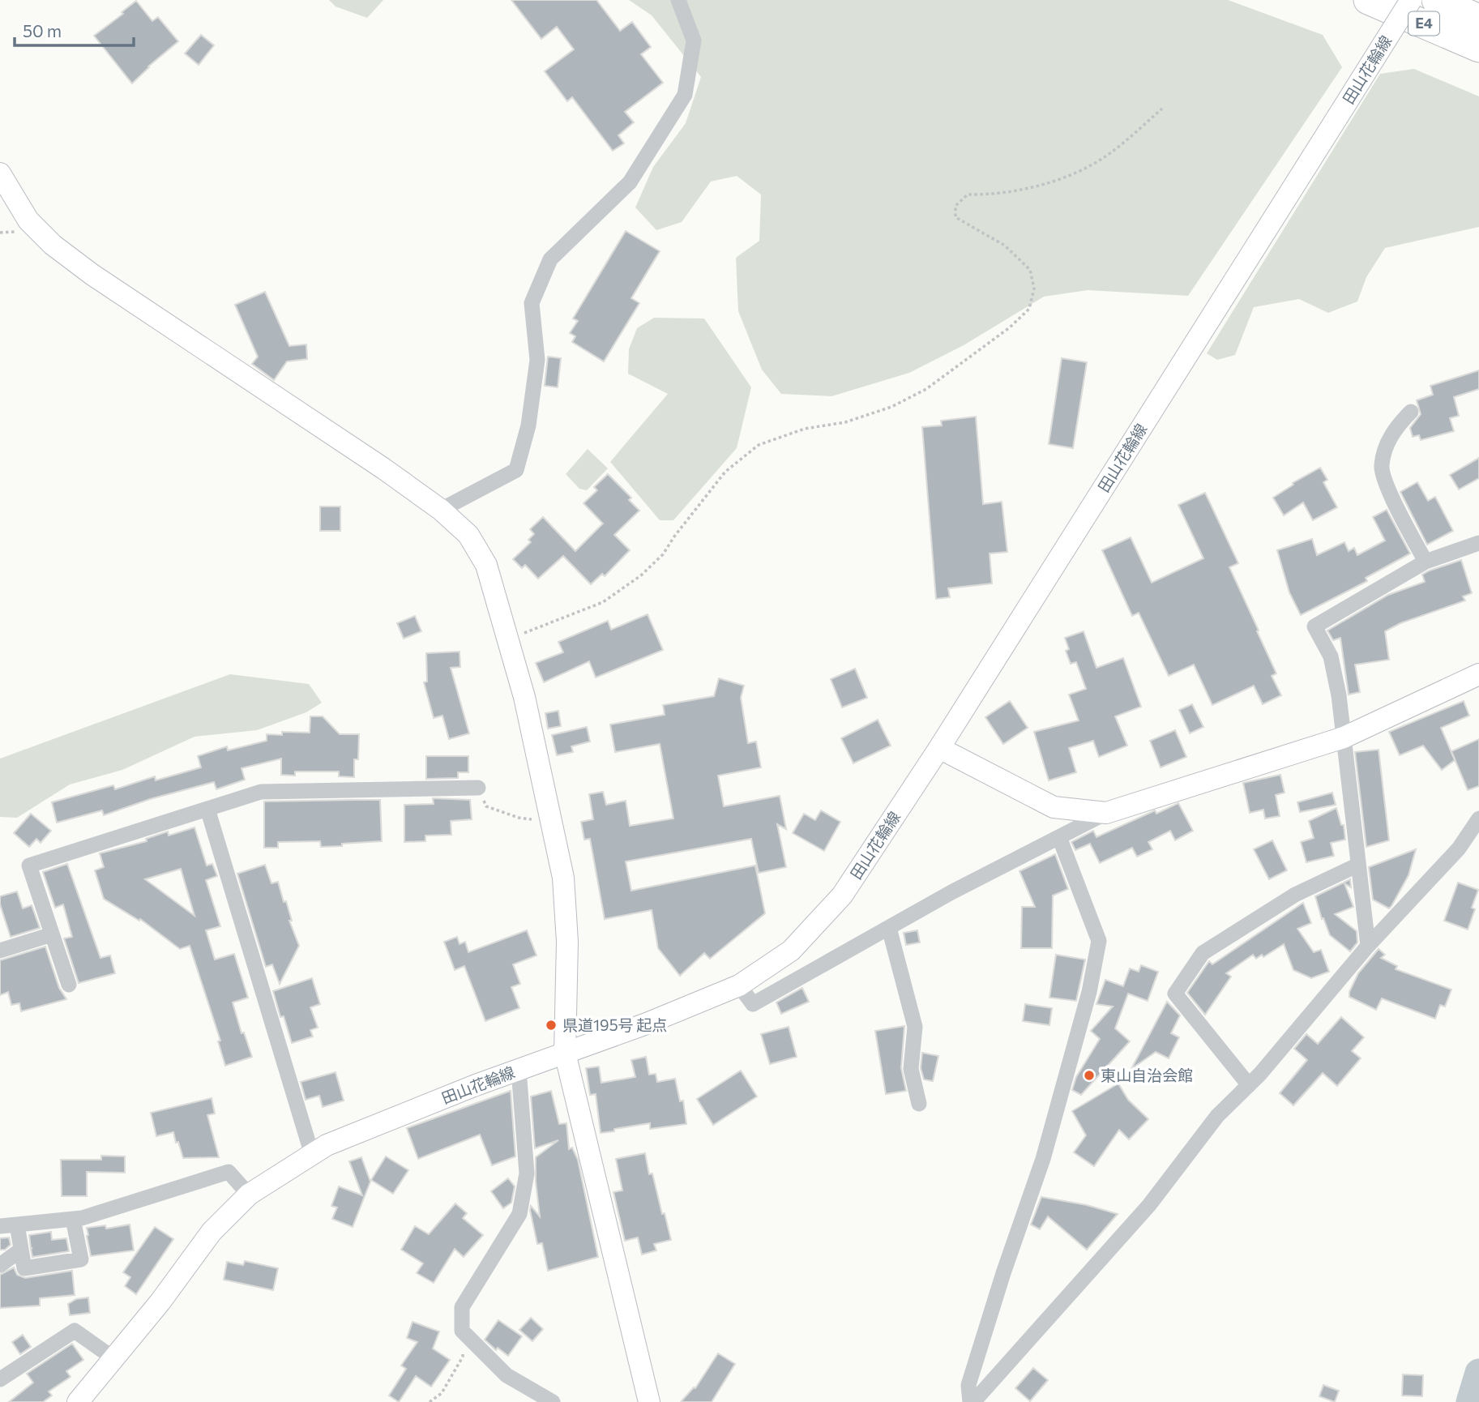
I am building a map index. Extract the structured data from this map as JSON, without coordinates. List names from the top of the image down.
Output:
{
  "streets": {
    "highway": ["E4"],
    "street": ["田山花輪線"]
  },
  "places": ["県道195号 起点", "東山自治会館"],
  "scale_bar": "50 m"
}
